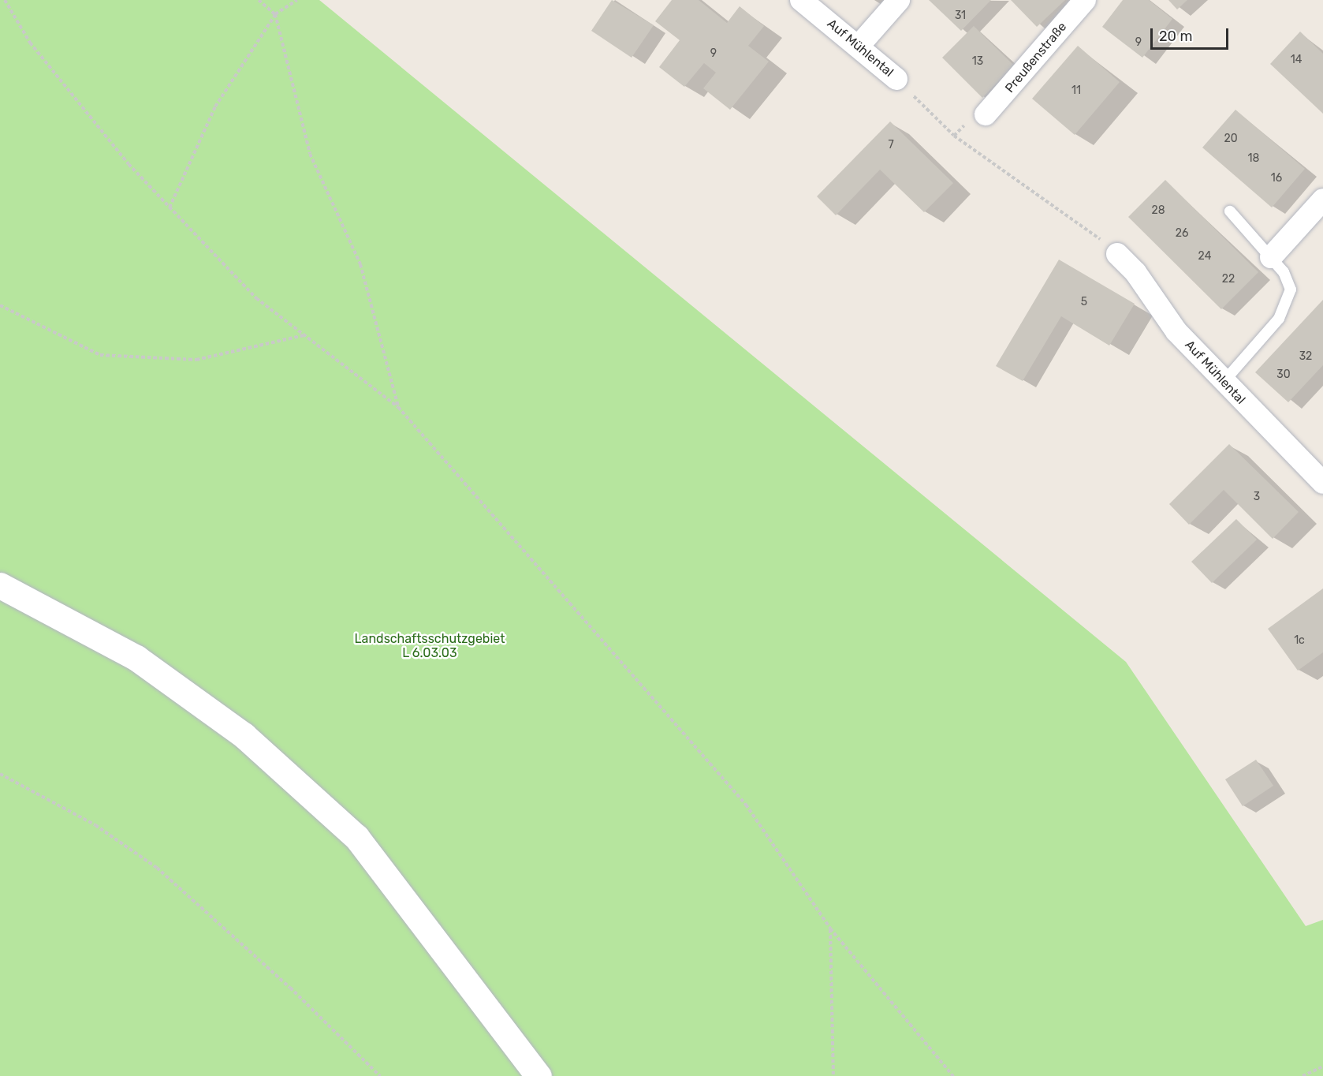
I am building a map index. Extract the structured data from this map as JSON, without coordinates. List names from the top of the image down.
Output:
{
  "streets": {
    "street": ["Auf Mühlental", "Preußenstraße"]
  },
  "parks": ["Landschaftsschutzgebiet L 6.03.03"],
  "house_numbers": [
    "31",
    "9",
    "9",
    "14",
    "13",
    "11",
    "20",
    "7",
    "18",
    "16",
    "28",
    "26",
    "24",
    "22",
    "5",
    "32",
    "30",
    "3",
    "1c"
  ],
  "scale_bar": "20 m"
}
